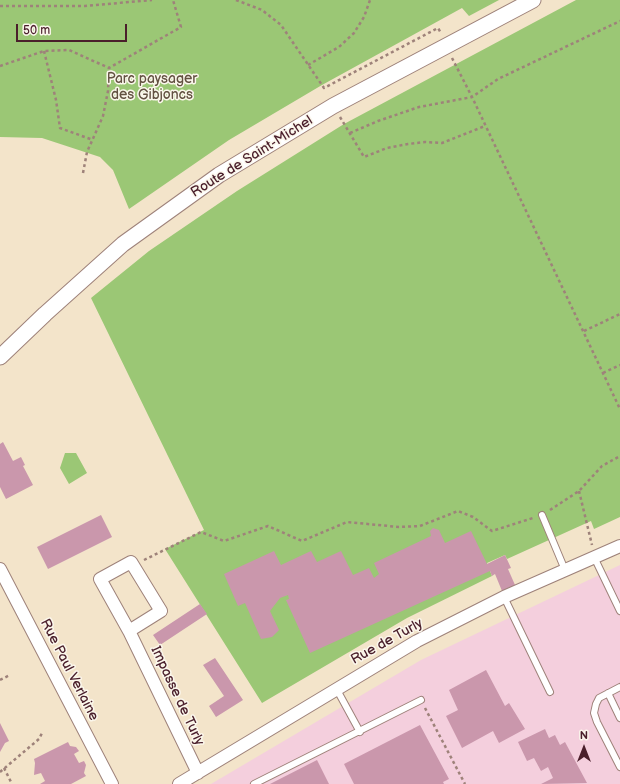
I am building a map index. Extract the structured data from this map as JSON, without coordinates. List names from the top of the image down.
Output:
{
  "streets": {
    "street": [
      "Route de Saint-Michel",
      "Rue de Turly",
      "Rue Paul Verlaine",
      "Impasse de Turly"
    ]
  },
  "crossings": [
    ["Rue de Turly", "Impasse de Turly"]
  ],
  "parks": ["Parc paysager des Gibjoncs"],
  "scale_bar": "50 m",
  "north": "top"
}
